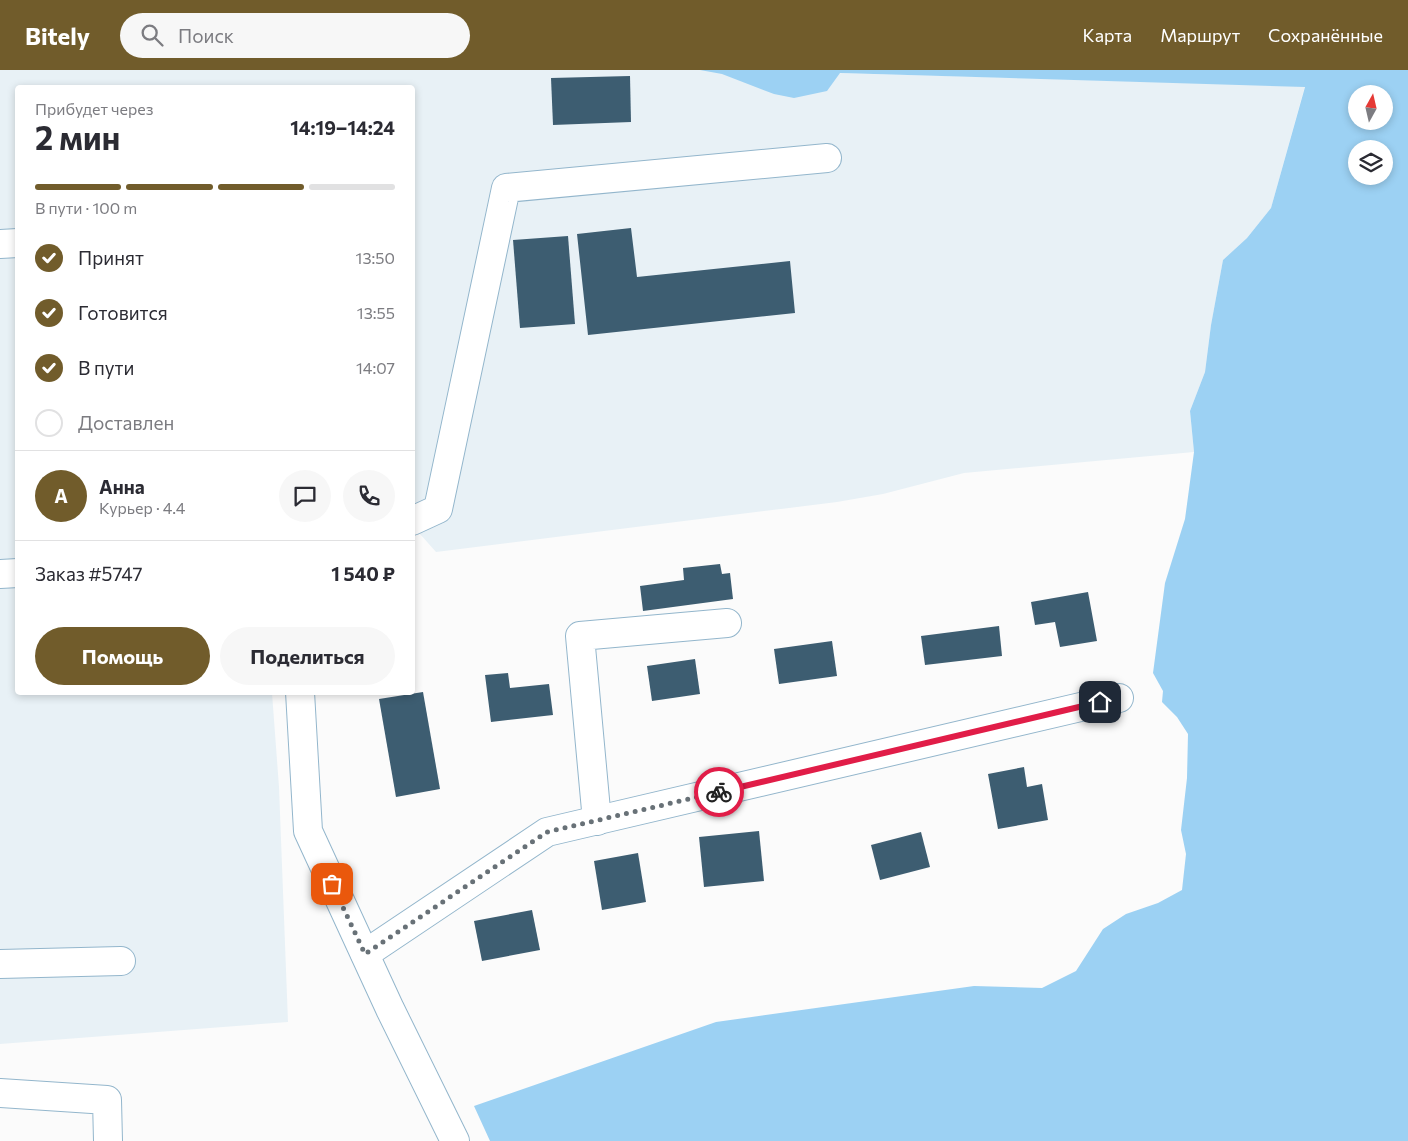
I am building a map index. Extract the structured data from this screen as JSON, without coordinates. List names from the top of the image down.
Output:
{
  "north": "top",
  "page": {
    "header": "Bitely",
    "search": "Поиск",
    "nav": ["Карта", "Маршрут", "Сохранённые"],
    "heading": ["2 мин", "Прибудет через", "14:19–14:24"],
    "panel": [
      "Анна",
      "Курьер · 4.4",
      "Заказ #5747",
      "1 540 ₽"
    ],
    "bar": "В пути · 100 m",
    "list": [
      ["Принят", "13:50"],
      ["Готовится", "13:55"],
      ["В пути", "14:07"],
      "Доставлен"
    ],
    "round": "А",
    "buttons": ["Помощь", "Поделиться"]
  }
}
